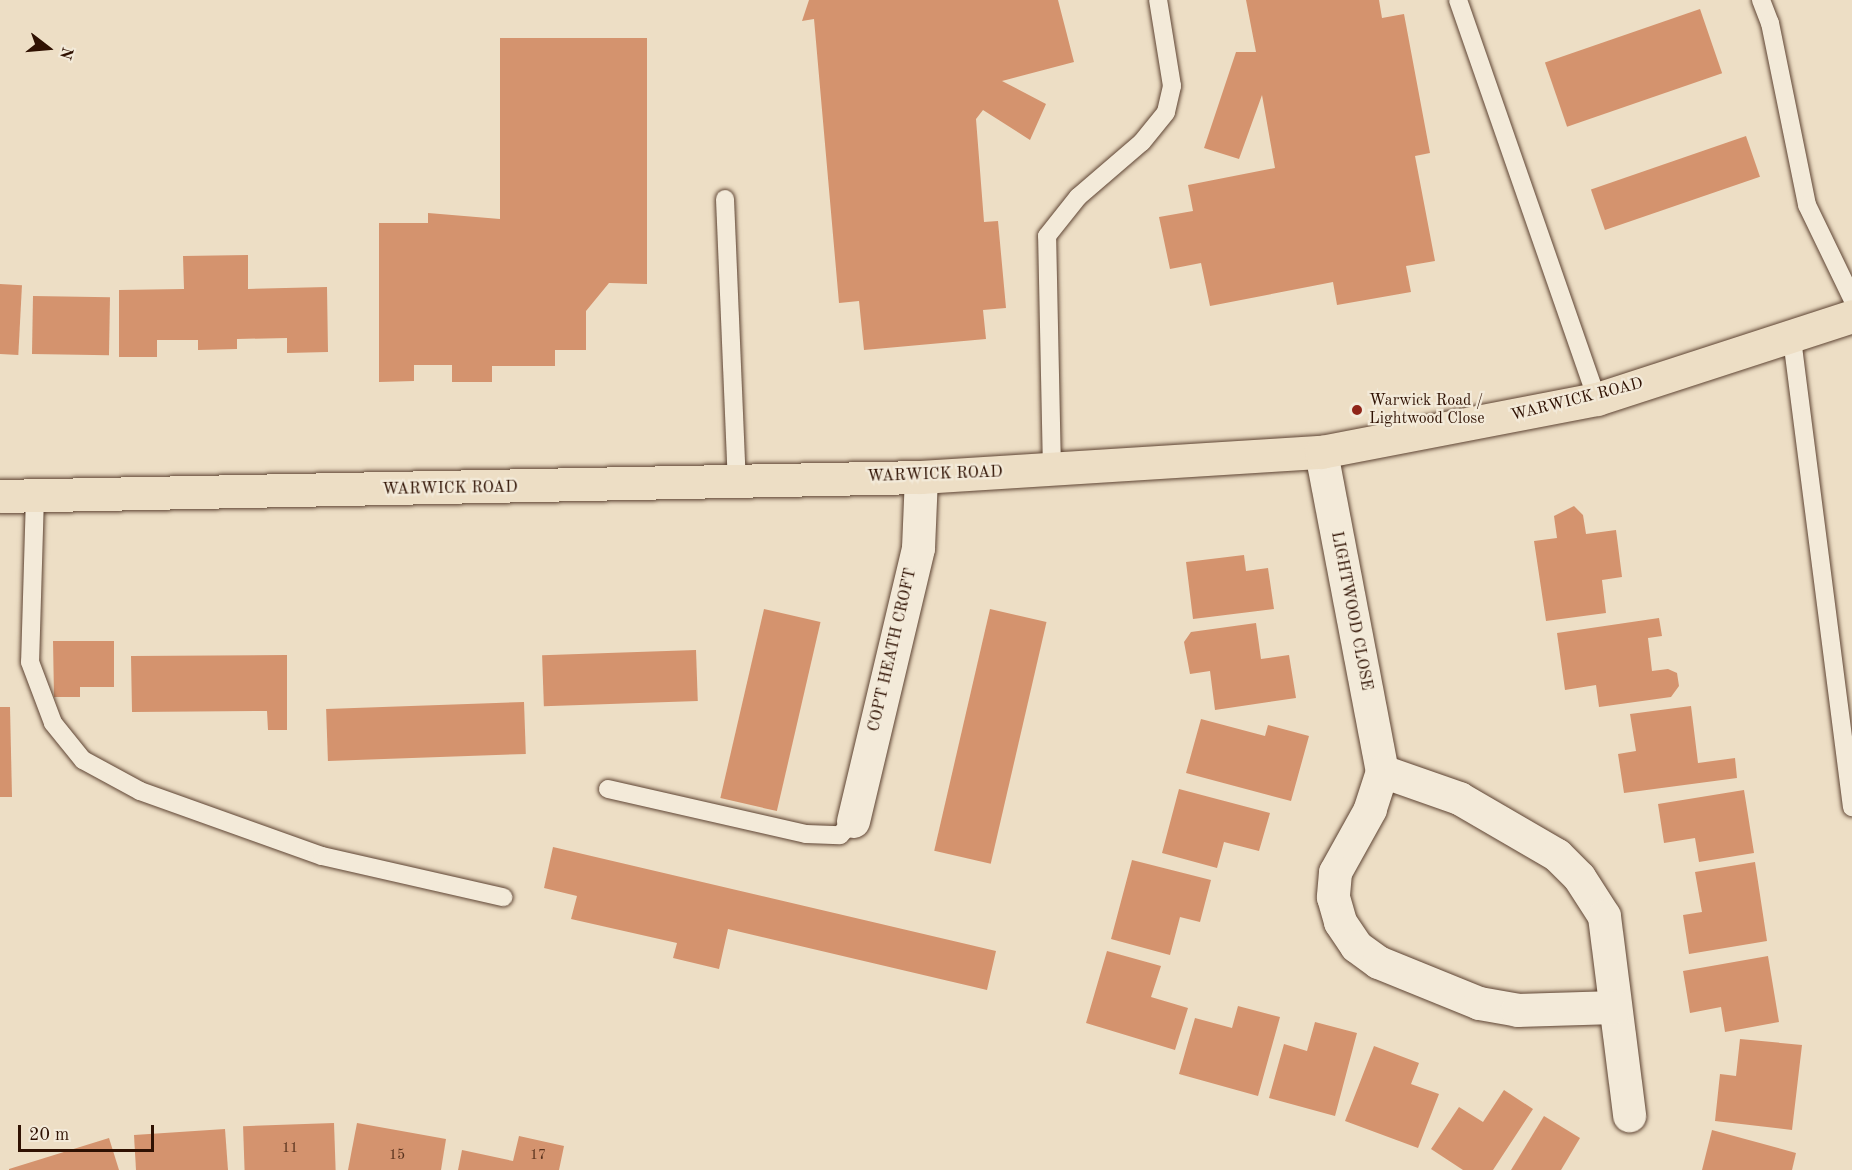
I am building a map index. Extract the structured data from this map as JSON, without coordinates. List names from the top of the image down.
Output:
{
  "streets": {
    "main road": ["WARWICK ROAD"],
    "street": ["LIGHTWOOD CLOSE", "COPT HEATH CROFT"]
  },
  "crossings": [
    ["WARWICK ROAD", "LIGHTWOOD CLOSE"],
    ["WARWICK ROAD", "COPT HEATH CROFT"]
  ],
  "places": ["Warwick Road / Lightwood Close"],
  "house_numbers": ["11", "15", "17"],
  "scale_bar": "20 m",
  "north": "right"
}
